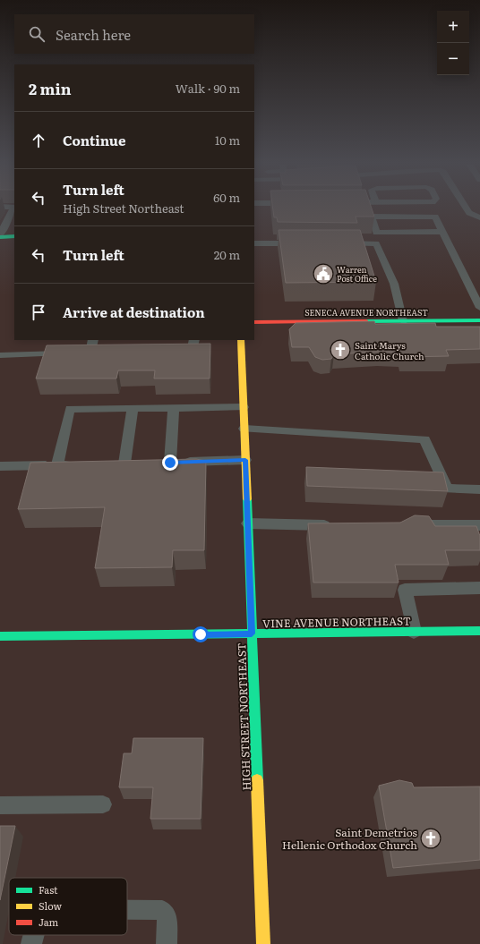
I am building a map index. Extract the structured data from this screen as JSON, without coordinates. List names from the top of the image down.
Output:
{
  "streets": {
    "street": ["SENECA AVENUE NORTHEAST", "VINE AVENUE NORTHEAST", "HIGH STREET NORTHEAST"]
  },
  "crossings": [
    ["VINE AVENUE NORTHEAST", "HIGH STREET NORTHEAST"]
  ],
  "places": {
    "public building": ["Warren Post Office"],
    "church": ["Saint Marys Catholic Church", "Saint Demetrios Hellenic Orthodox Church"]
  },
  "legend": ["Fast", "Slow", "Jam"],
  "page": {
    "map_buttons": ["+", "−"],
    "search": "Search here",
    "heading": ["2 min", "Walk · 90 m"],
    "list": [
      ["Continue", "10 m"],
      ["Turn left", "High Street Northeast", "60 m"],
      ["Turn left", "20 m"],
      "Arrive at destination"
    ]
  }
}
